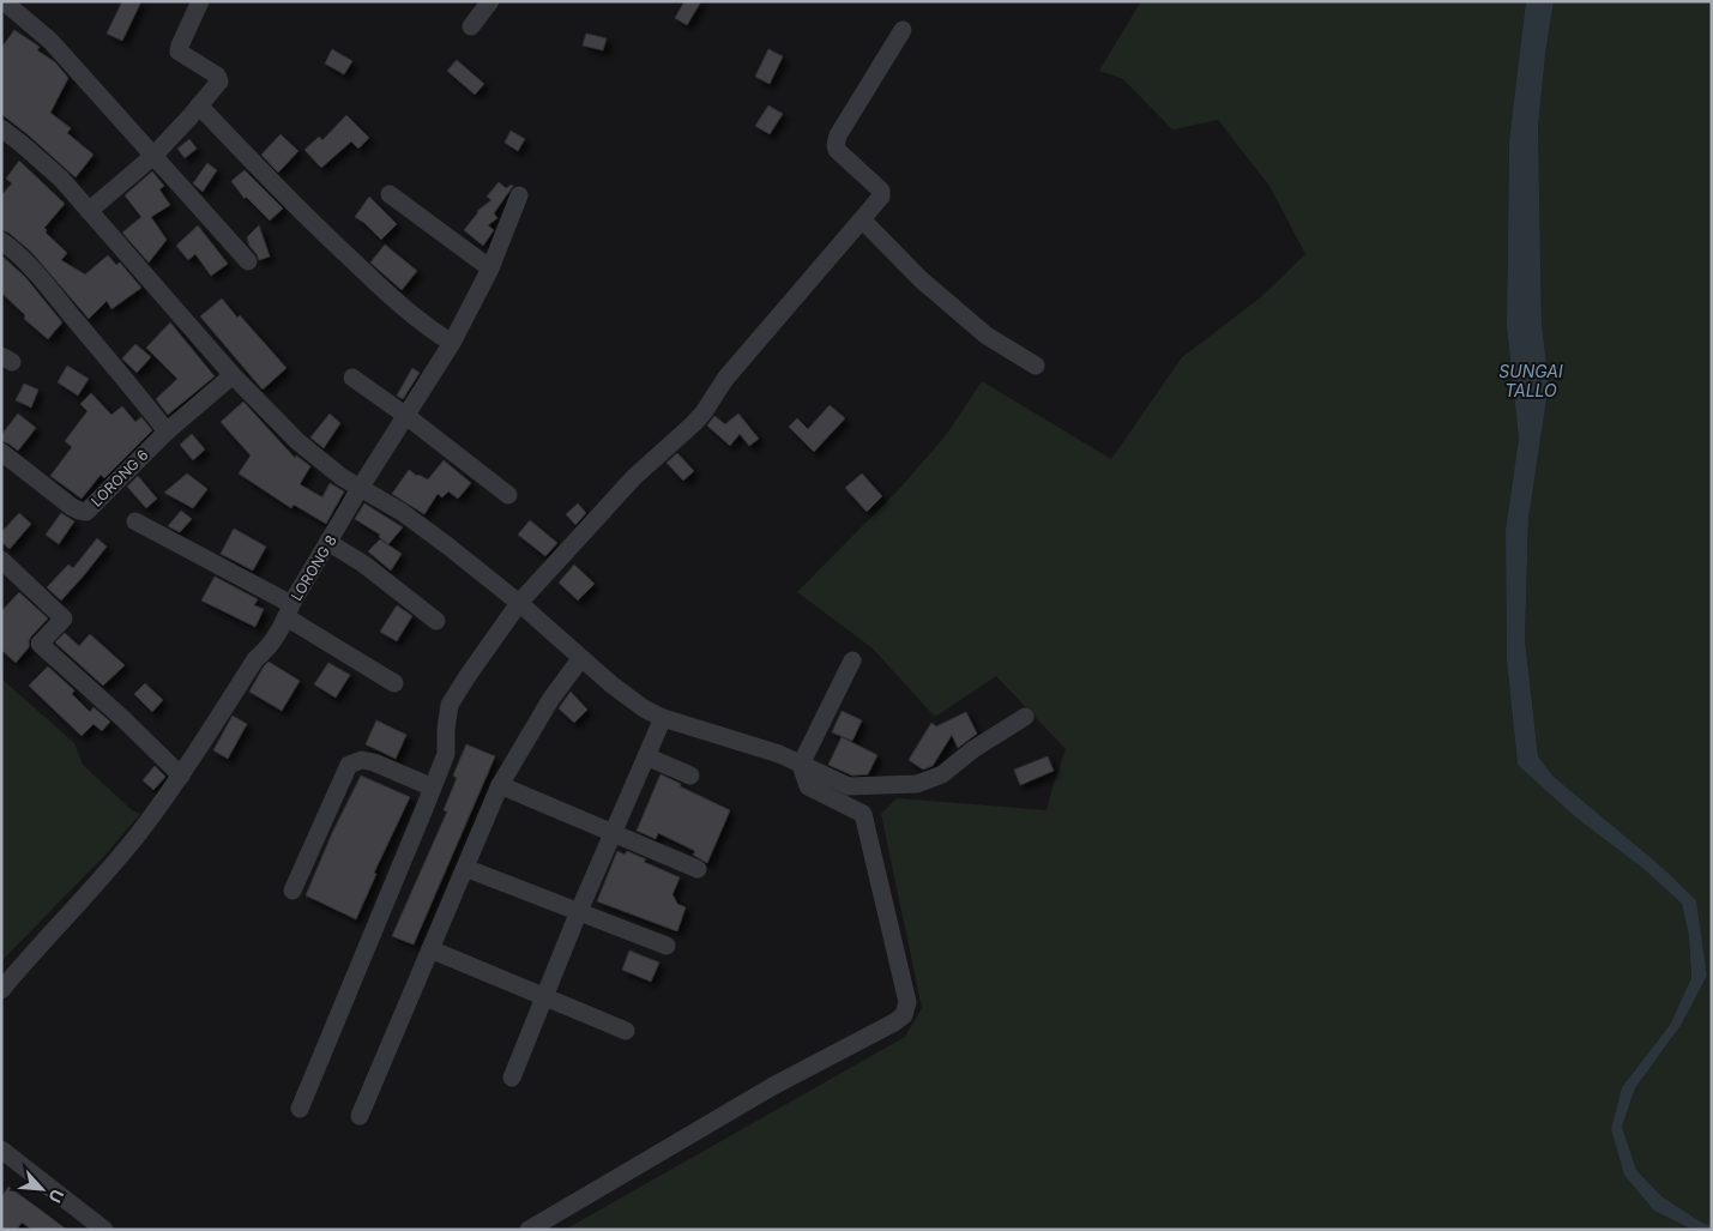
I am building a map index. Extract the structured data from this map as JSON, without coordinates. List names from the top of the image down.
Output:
{
  "streets": {
    "street": ["LORONG 6", "LORONG 8"]
  },
  "water": ["SUNGAI TALLO"],
  "north": "bottom right"
}
